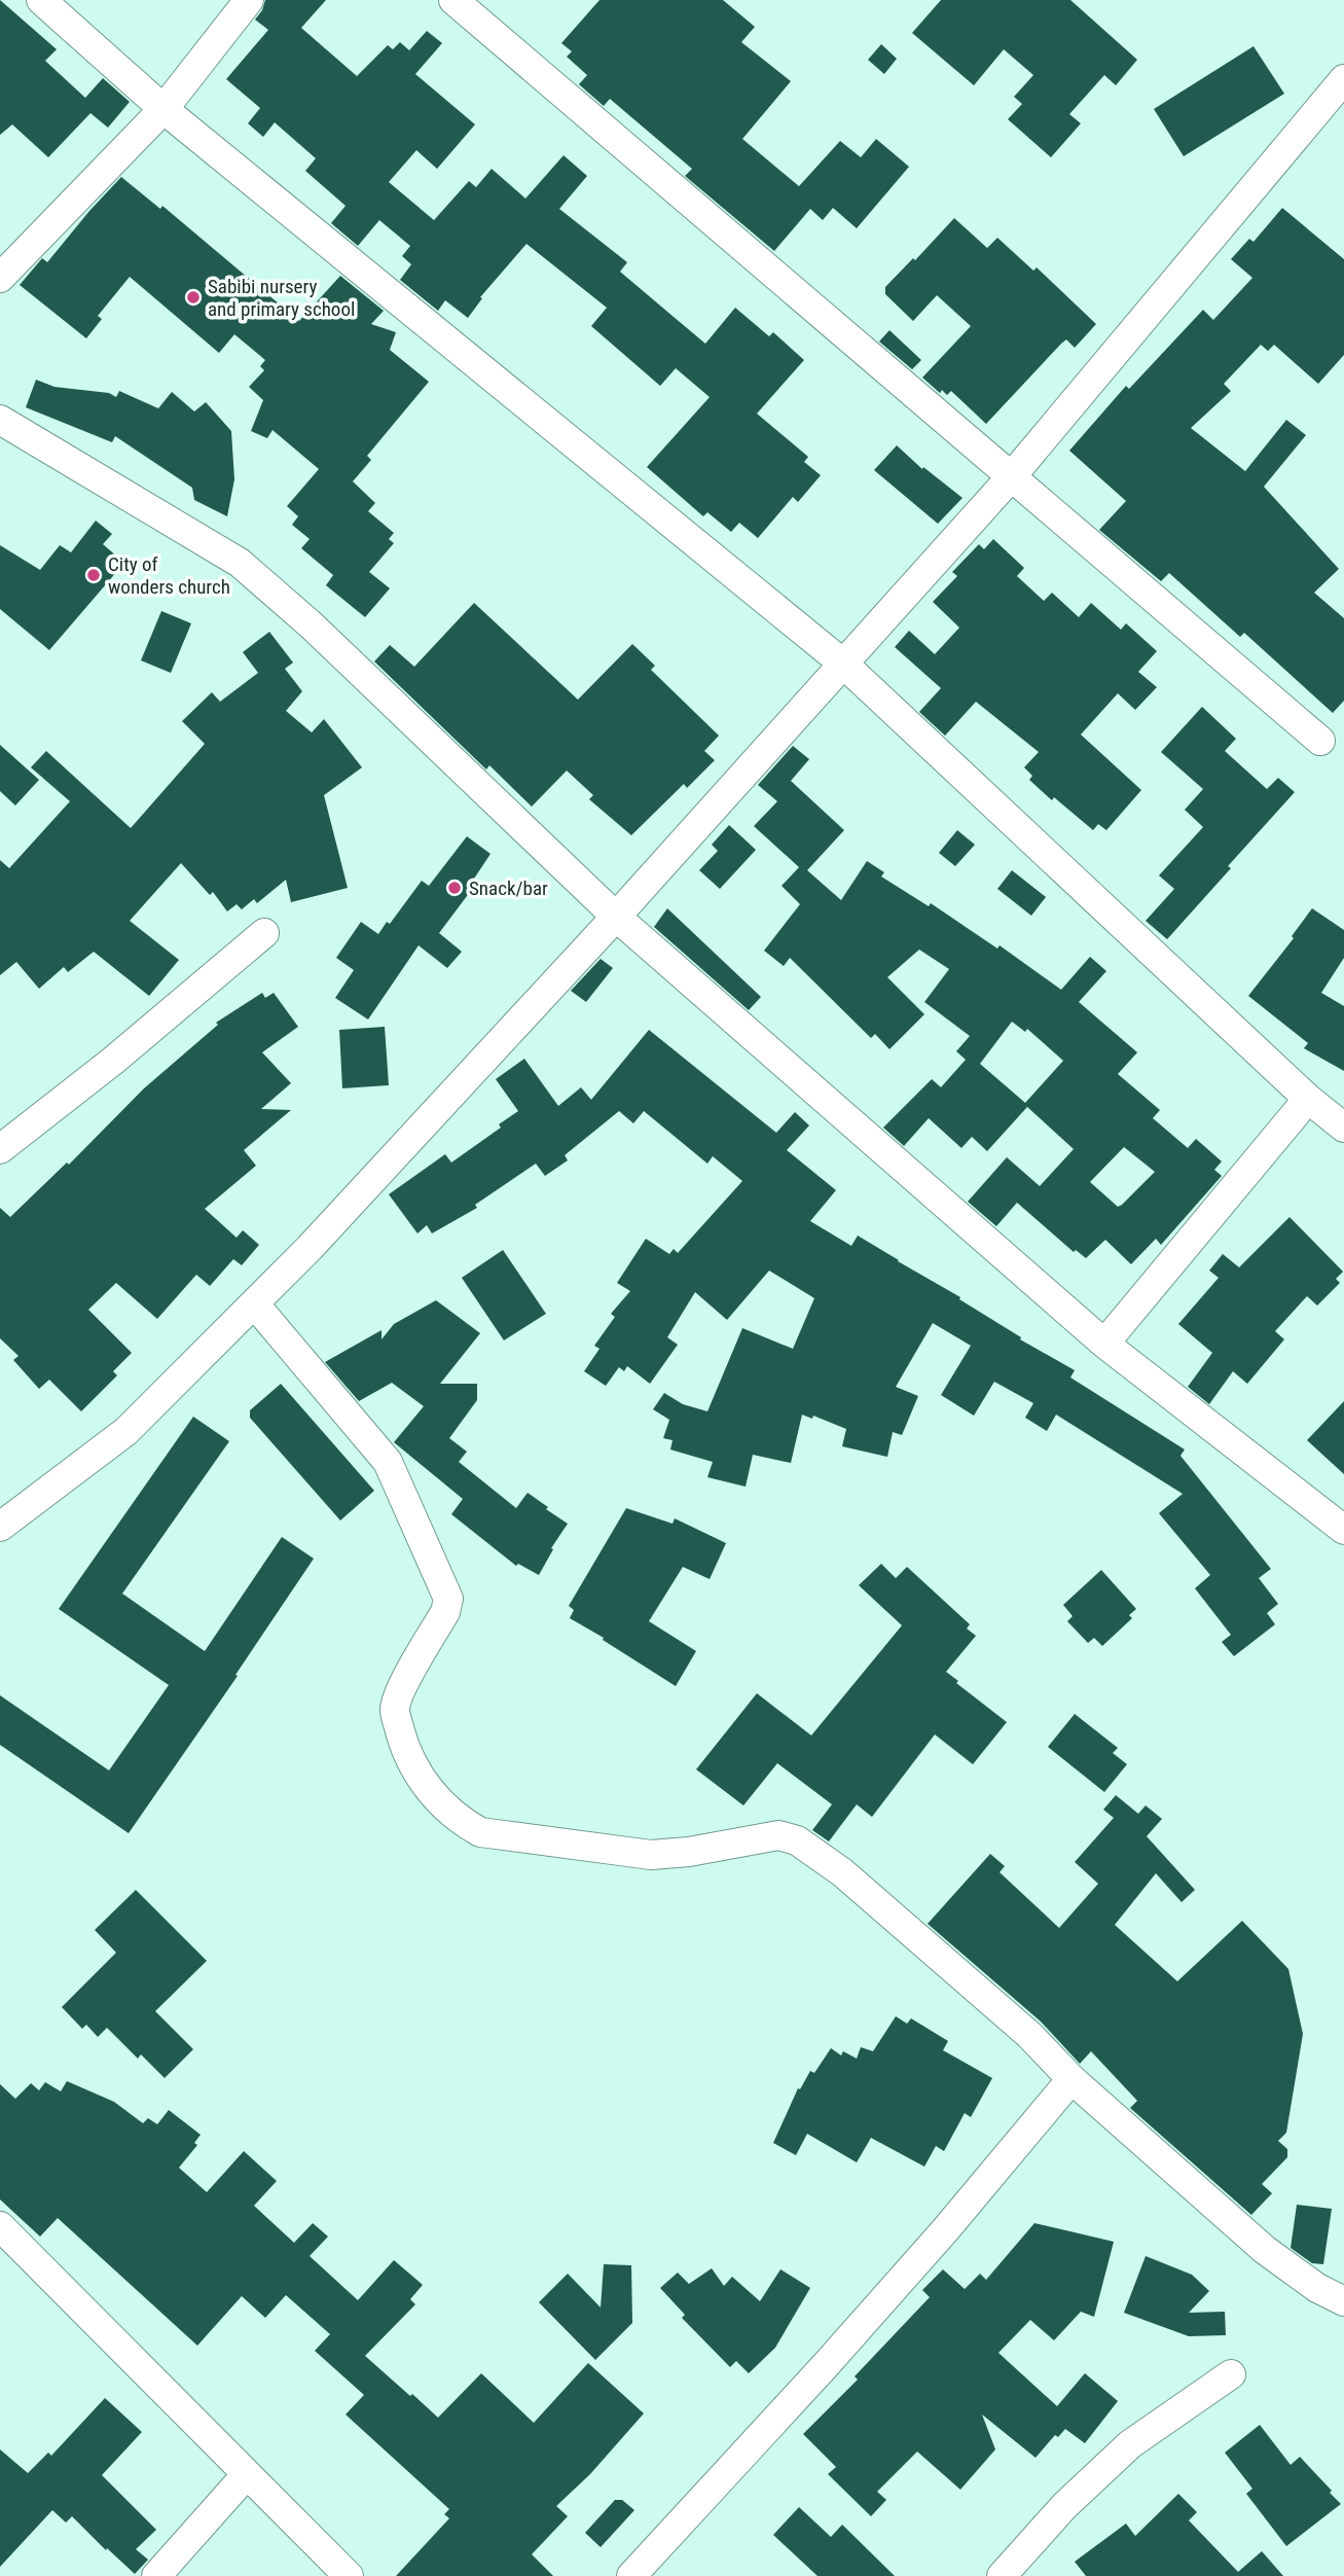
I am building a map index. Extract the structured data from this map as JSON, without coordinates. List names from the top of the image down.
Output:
{
  "places": ["Sabibi nursery and primary school", "City of wonders church", "Snack/bar"]
}
